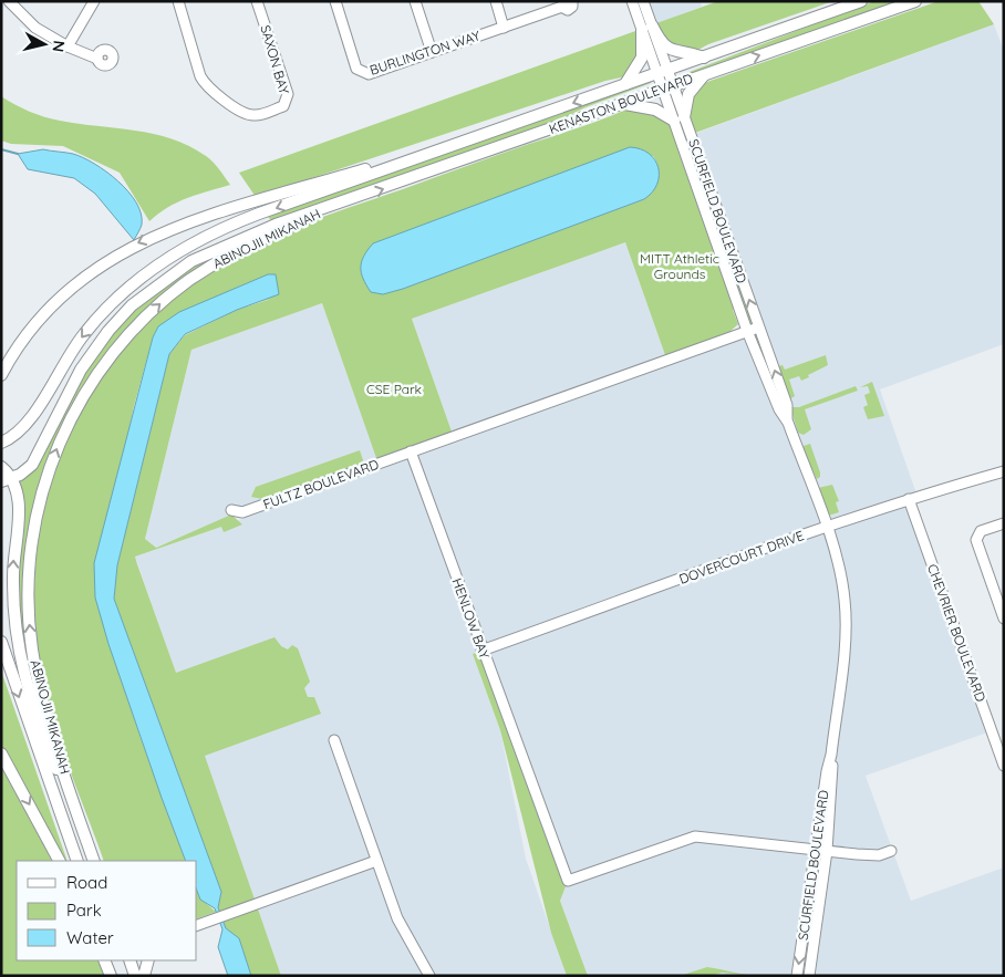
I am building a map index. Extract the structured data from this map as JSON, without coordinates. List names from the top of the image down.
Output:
{
  "streets": {
    "main road": ["KENASTON BOULEVARD", "ABINOJII MIKANAH"],
    "street": [
      "BURLINGTON WAY",
      "SAXON BAY",
      "SCURFIELD BOULEVARD",
      "FULTZ BOULEVARD",
      "DOVERCOURT DRIVE",
      "HENLOW BAY",
      "CHEVRIER BOULEVARD"
    ]
  },
  "crossings": [
    ["KENASTON BOULEVARD", "SCURFIELD BOULEVARD"],
    ["KENASTON BOULEVARD", "ABINOJII MIKANAH"],
    ["SCURFIELD BOULEVARD", "DOVERCOURT DRIVE"],
    ["SCURFIELD BOULEVARD", "HENLOW BAY"],
    ["FULTZ BOULEVARD", "HENLOW BAY"],
    ["DOVERCOURT DRIVE", "HENLOW BAY"],
    ["DOVERCOURT DRIVE", "CHEVRIER BOULEVARD"]
  ],
  "one_way": ["ABINOJII MIKANAH"],
  "parks": ["MITT Athletic Grounds", "CSE Park"],
  "legend": ["Road", "Park", "Water"],
  "north": "right"
}
